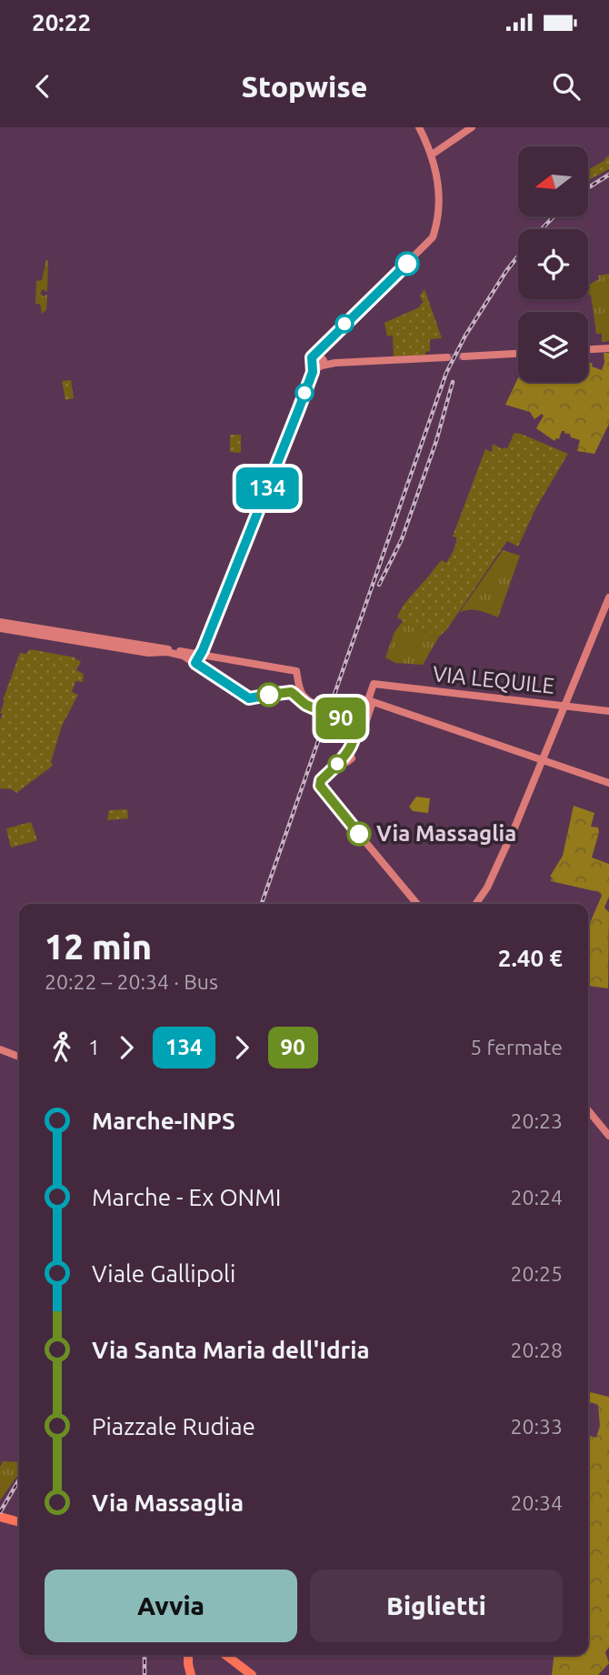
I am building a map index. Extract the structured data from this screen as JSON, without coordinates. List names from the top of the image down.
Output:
{
  "streets": {
    "main road": ["VIA LEQUILE"]
  },
  "places": ["Via Massaglia"],
  "lines": ["bus line 134", "bus line 90"],
  "north": "left",
  "page": {
    "status": "20:22",
    "header": "Stopwise",
    "on_map": ["134", "90"],
    "heading": ["12 min", "20:22 – 20:34 · Bus", "2.40 €"],
    "legs": [
      "1",
      "134",
      "90",
      "5 fermate"
    ],
    "list": [
      {
        "name": "Marche-INPS",
        "value": "20:23"
      },
      {
        "name": "Marche - Ex ONMI",
        "value": "20:24"
      },
      {
        "name": "Viale Gallipoli",
        "value": "20:25"
      },
      {
        "name": "Via Santa Maria dell'Idria",
        "value": "20:28"
      },
      {
        "name": "Piazzale Rudiae",
        "value": "20:33"
      },
      {
        "name": "Via Massaglia",
        "value": "20:34"
      }
    ],
    "buttons": ["Avvia", "Biglietti"]
  }
}
